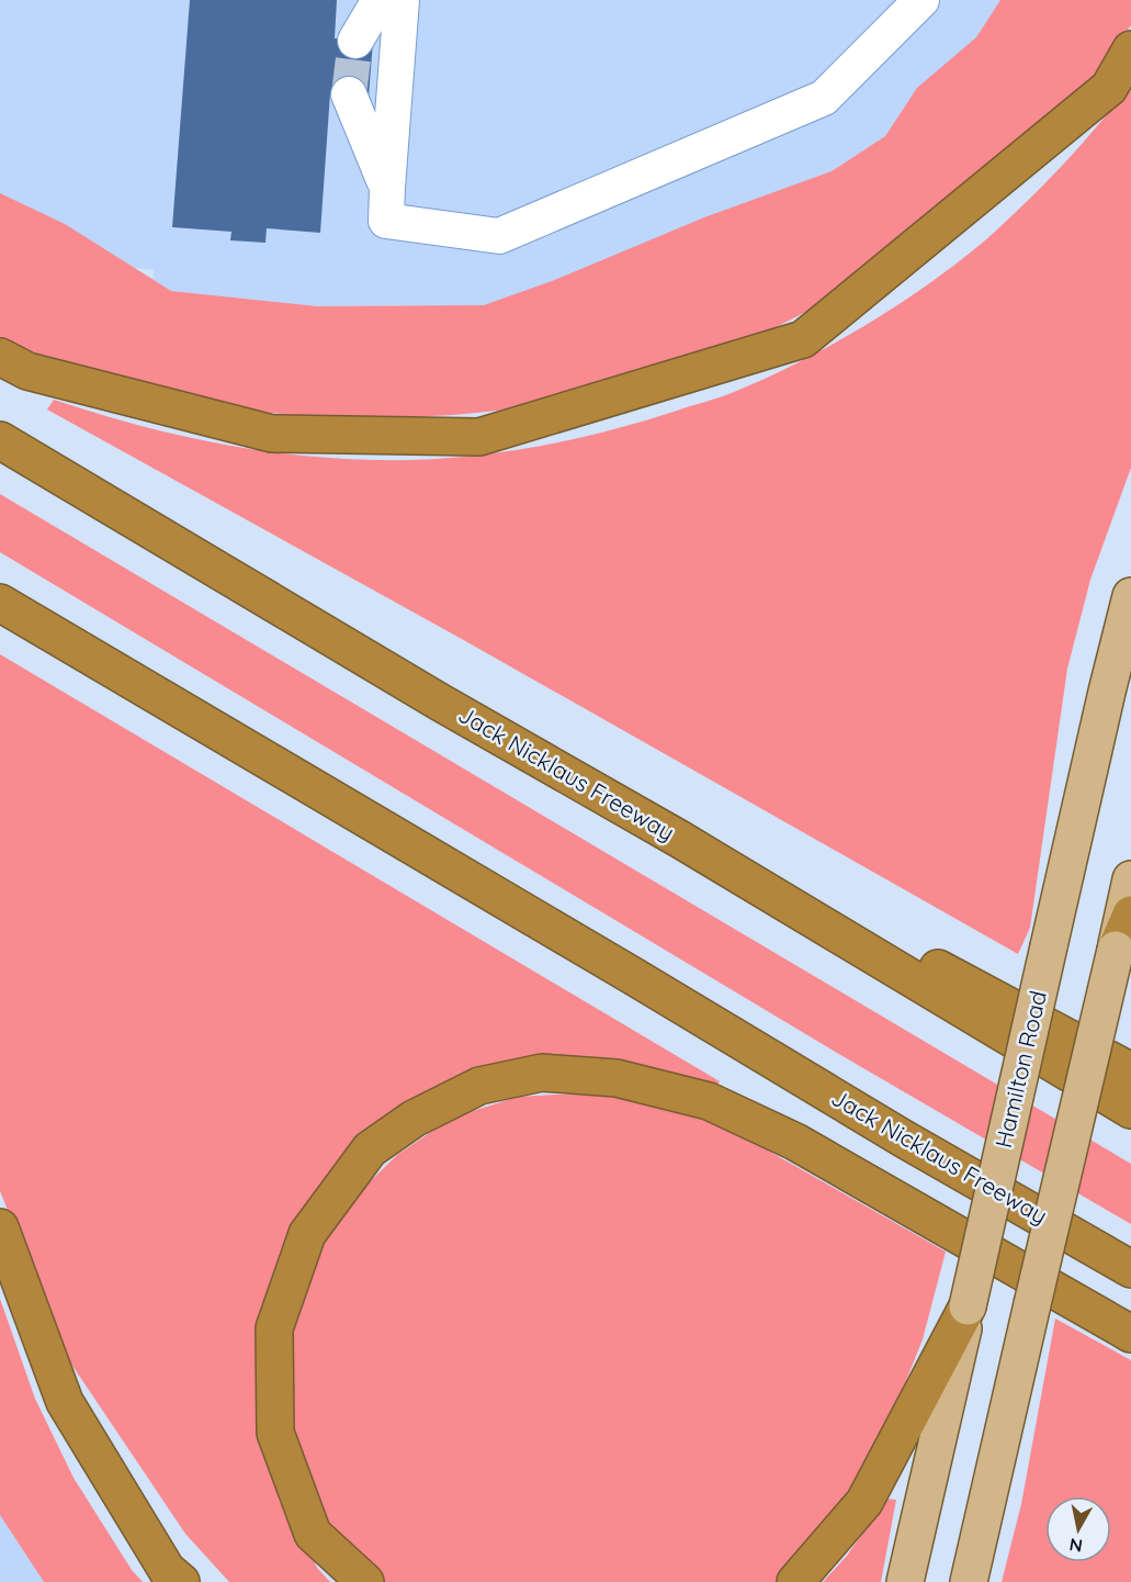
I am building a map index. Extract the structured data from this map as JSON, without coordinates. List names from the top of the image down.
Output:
{
  "streets": {
    "highway": ["Jack Nicklaus Freeway"],
    "main road": ["Hamilton Road"]
  },
  "north": "bottom"
}
